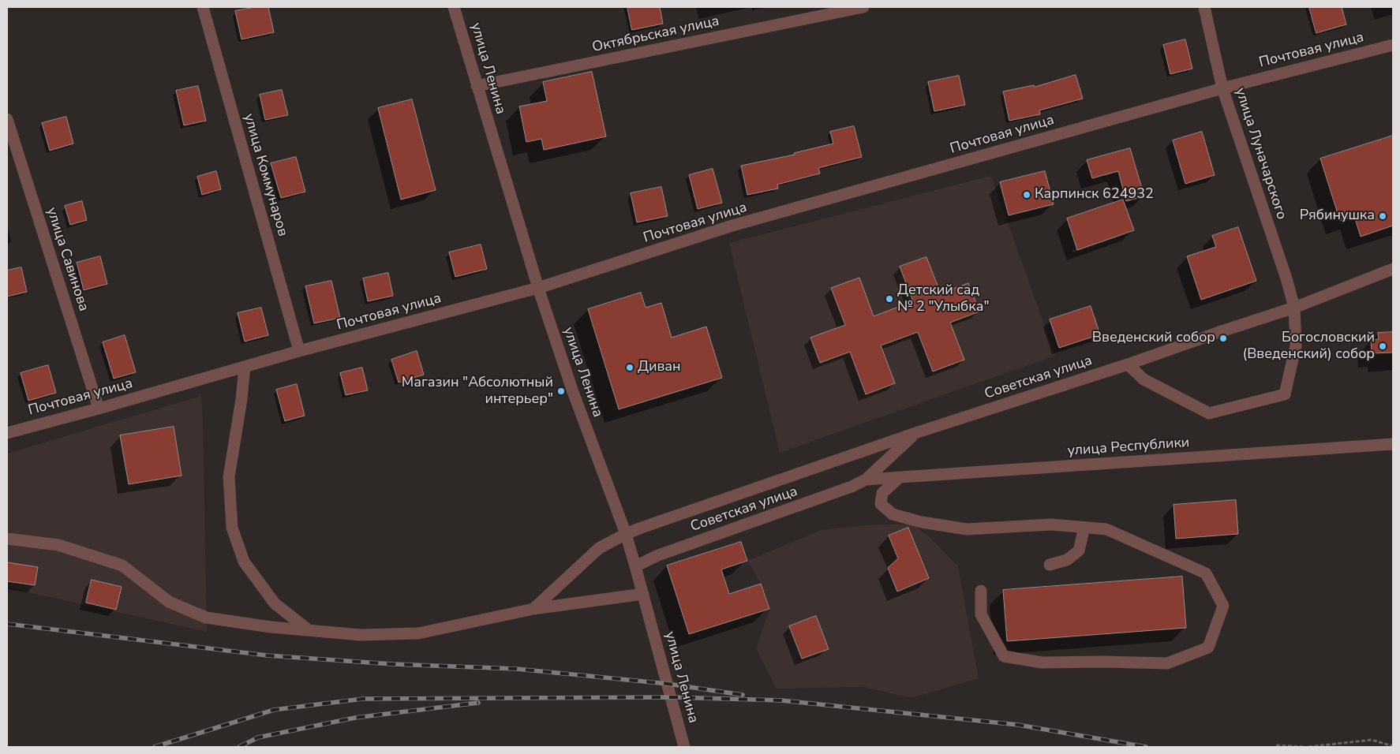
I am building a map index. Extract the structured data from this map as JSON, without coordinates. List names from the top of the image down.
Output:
{
  "streets": {
    "street": [
      "Октябрьская улица",
      "Почтовая улица",
      "улица Ленина",
      "улица Луначарского",
      "улица Коммунаров",
      "улица Савинова",
      "Советская улица",
      "улица Республики"
    ]
  },
  "crossings": [
    ["Октябрьская улица", "улица Ленина"],
    ["Почтовая улица", "улица Ленина"],
    ["Почтовая улица", "улица Луначарского"],
    ["Почтовая улица", "улица Коммунаров"],
    ["Почтовая улица", "улица Савинова"],
    ["улица Ленина", "Советская улица"],
    ["улица Луначарского", "Советская улица"],
    ["Советская улица", "улица Республики"]
  ],
  "places": [
    "Карпинск 624932",
    "Рябинушка",
    "Детский сад № 2 \"Улыбка\"",
    "Введенский собор",
    "Богословский (Введенский) собор",
    "Диван",
    "Магазин \"Абсолютный интерьер\""
  ]
}
